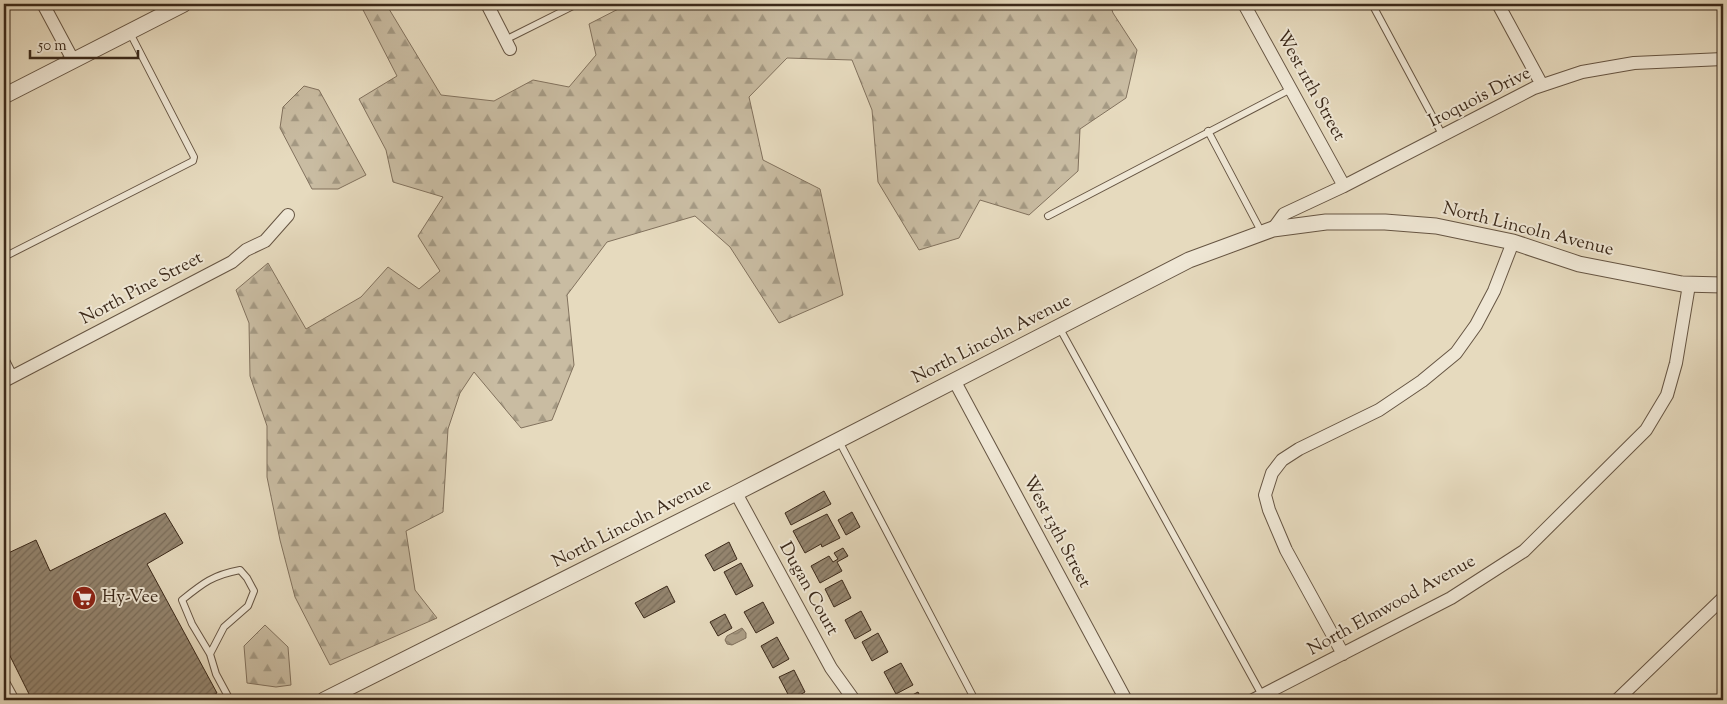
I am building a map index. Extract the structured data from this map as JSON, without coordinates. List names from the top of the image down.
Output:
{
  "streets": {
    "street": [
      "West 11th Street",
      "Iroquois Drive",
      "North Lincoln Avenue",
      "North Pine Street",
      "West 13th Street",
      "Dugan Court",
      "North Elmwood Avenue"
    ]
  },
  "crossings": [
    ["West 11th Street", "Iroquois Drive"],
    ["Iroquois Drive", "North Lincoln Avenue"],
    ["North Lincoln Avenue", "West 13th Street"],
    ["North Lincoln Avenue", "Dugan Court"],
    ["North Lincoln Avenue", "North Elmwood Avenue"]
  ],
  "places": {
    "supermarket": ["Hy-Vee"]
  },
  "scale_bar": "50 m"
}
